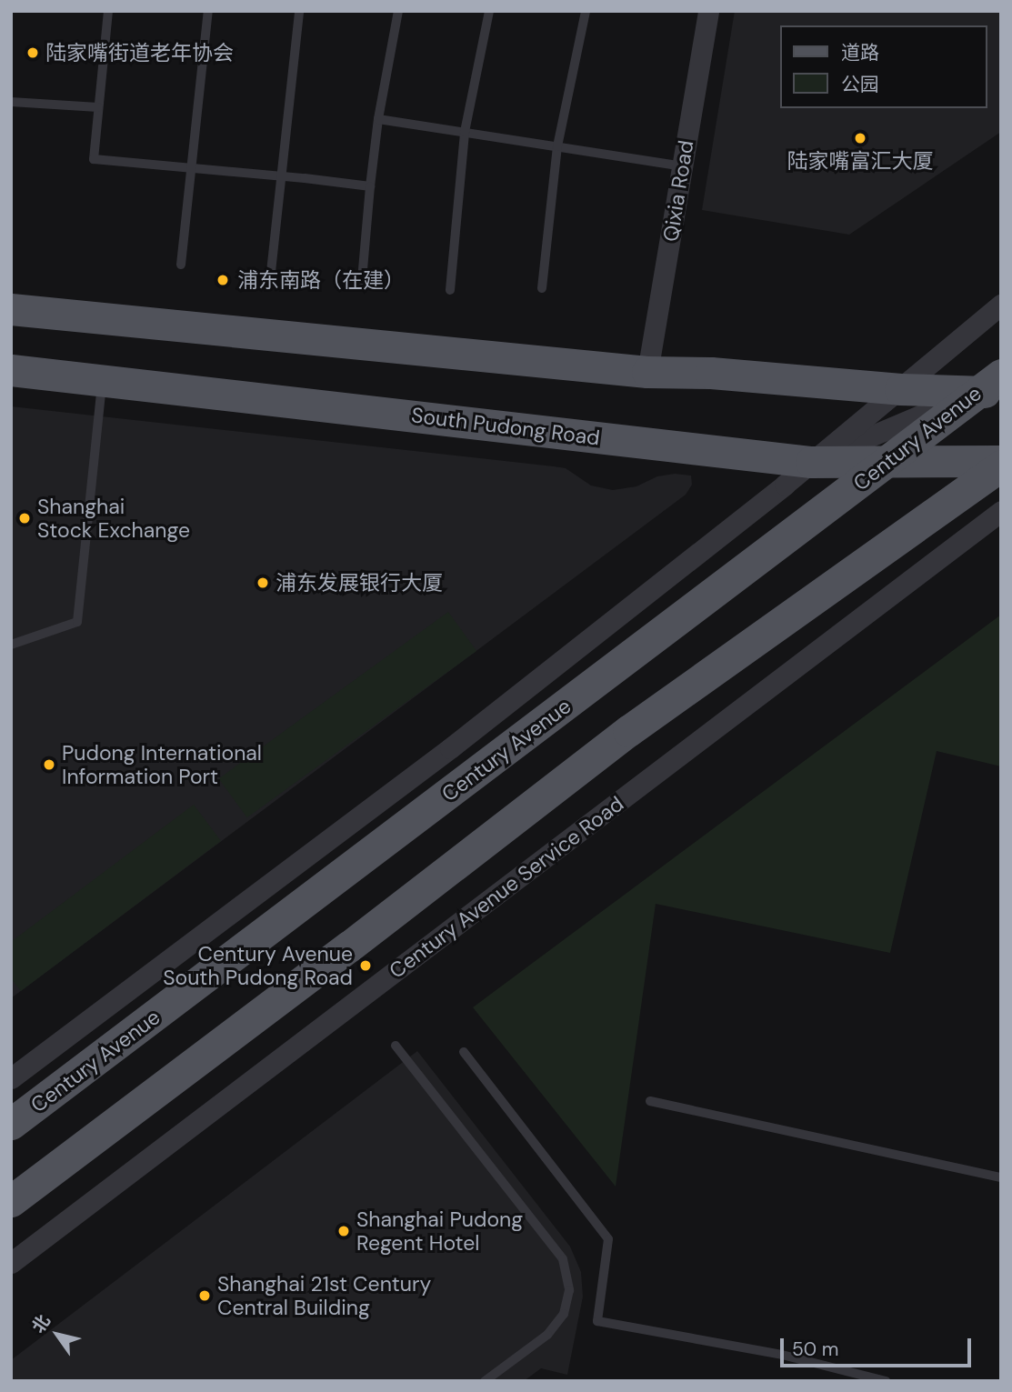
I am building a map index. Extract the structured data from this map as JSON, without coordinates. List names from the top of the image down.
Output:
{
  "streets": {
    "main road": ["South Pudong Road", "Century Avenue"],
    "street": ["Qixia Road", "Century Avenue Service Road"]
  },
  "crossings": [
    ["South Pudong Road", "Century Avenue"]
  ],
  "places": [
    "陆家嘴街道老年协会",
    "陆家嘴富汇大厦",
    "浦东南路（在建）",
    "Shanghai Stock Exchange",
    "浦东发展银行大厦",
    "Pudong International Information Port",
    "Century Avenue South Pudong Road",
    "Shanghai Pudong Regent Hotel",
    "Shanghai 21st Century Central Building"
  ],
  "legend": ["道路", "公园"],
  "scale_bar": "50 m",
  "north": "top left"
}
